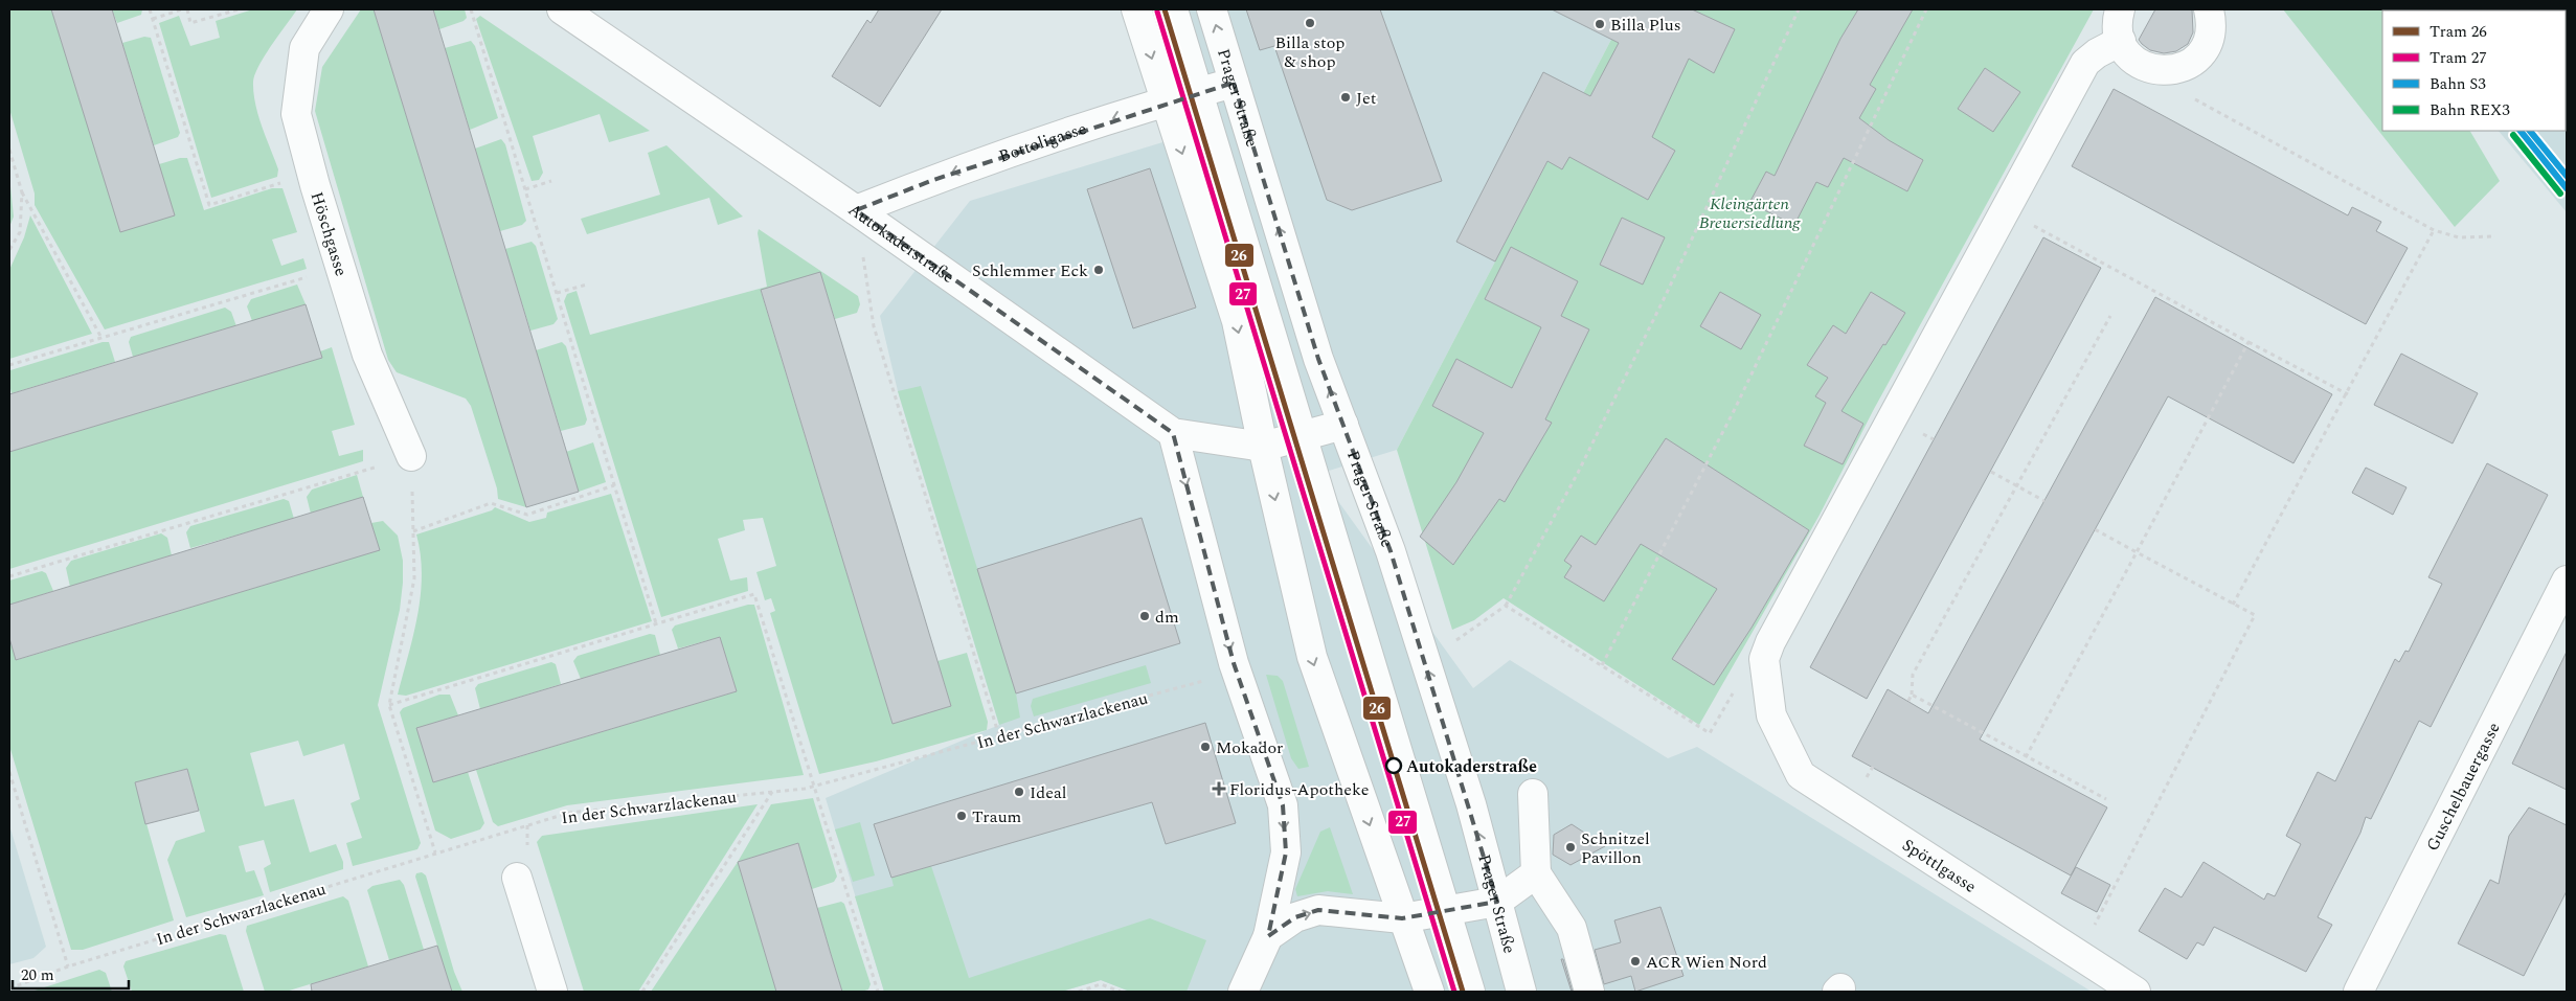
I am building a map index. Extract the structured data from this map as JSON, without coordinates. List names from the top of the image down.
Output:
{
  "streets": {
    "street": [
      "Prager Straße",
      "Bottoligasse",
      "Höschgasse",
      "Autokaderstraße",
      "Guschelbauergasse",
      "Spöttlgasse"
    ],
    "path": ["In der Schwarzlackenau"]
  },
  "crossings": [
    ["Prager Straße", "Bottoligasse"],
    ["Prager Straße", "Autokaderstraße"],
    ["Bottoligasse", "Autokaderstraße"]
  ],
  "one_way": ["Bottoligasse"],
  "parks": ["Kleingärten Breuersiedlung"],
  "places": {
    "other": [
      "Billa stop & shop",
      "Billa Plus",
      "Jet",
      "Schlemmer Eck",
      "dm",
      "Mokador",
      "Autokaderstraße",
      "Ideal",
      "Traum",
      "Schnitzel Pavillon",
      "ACR Wien Nord"
    ],
    "health": ["Floridus-Apotheke"]
  },
  "lines": [
    "tram line 26",
    "tram line 27",
    "rail line S3",
    "rail line REX3"
  ],
  "legend": [
    "Tram 26",
    "Tram 27",
    "Bahn S3",
    "Bahn REX3"
  ],
  "scale_bar": "20 m"
}
